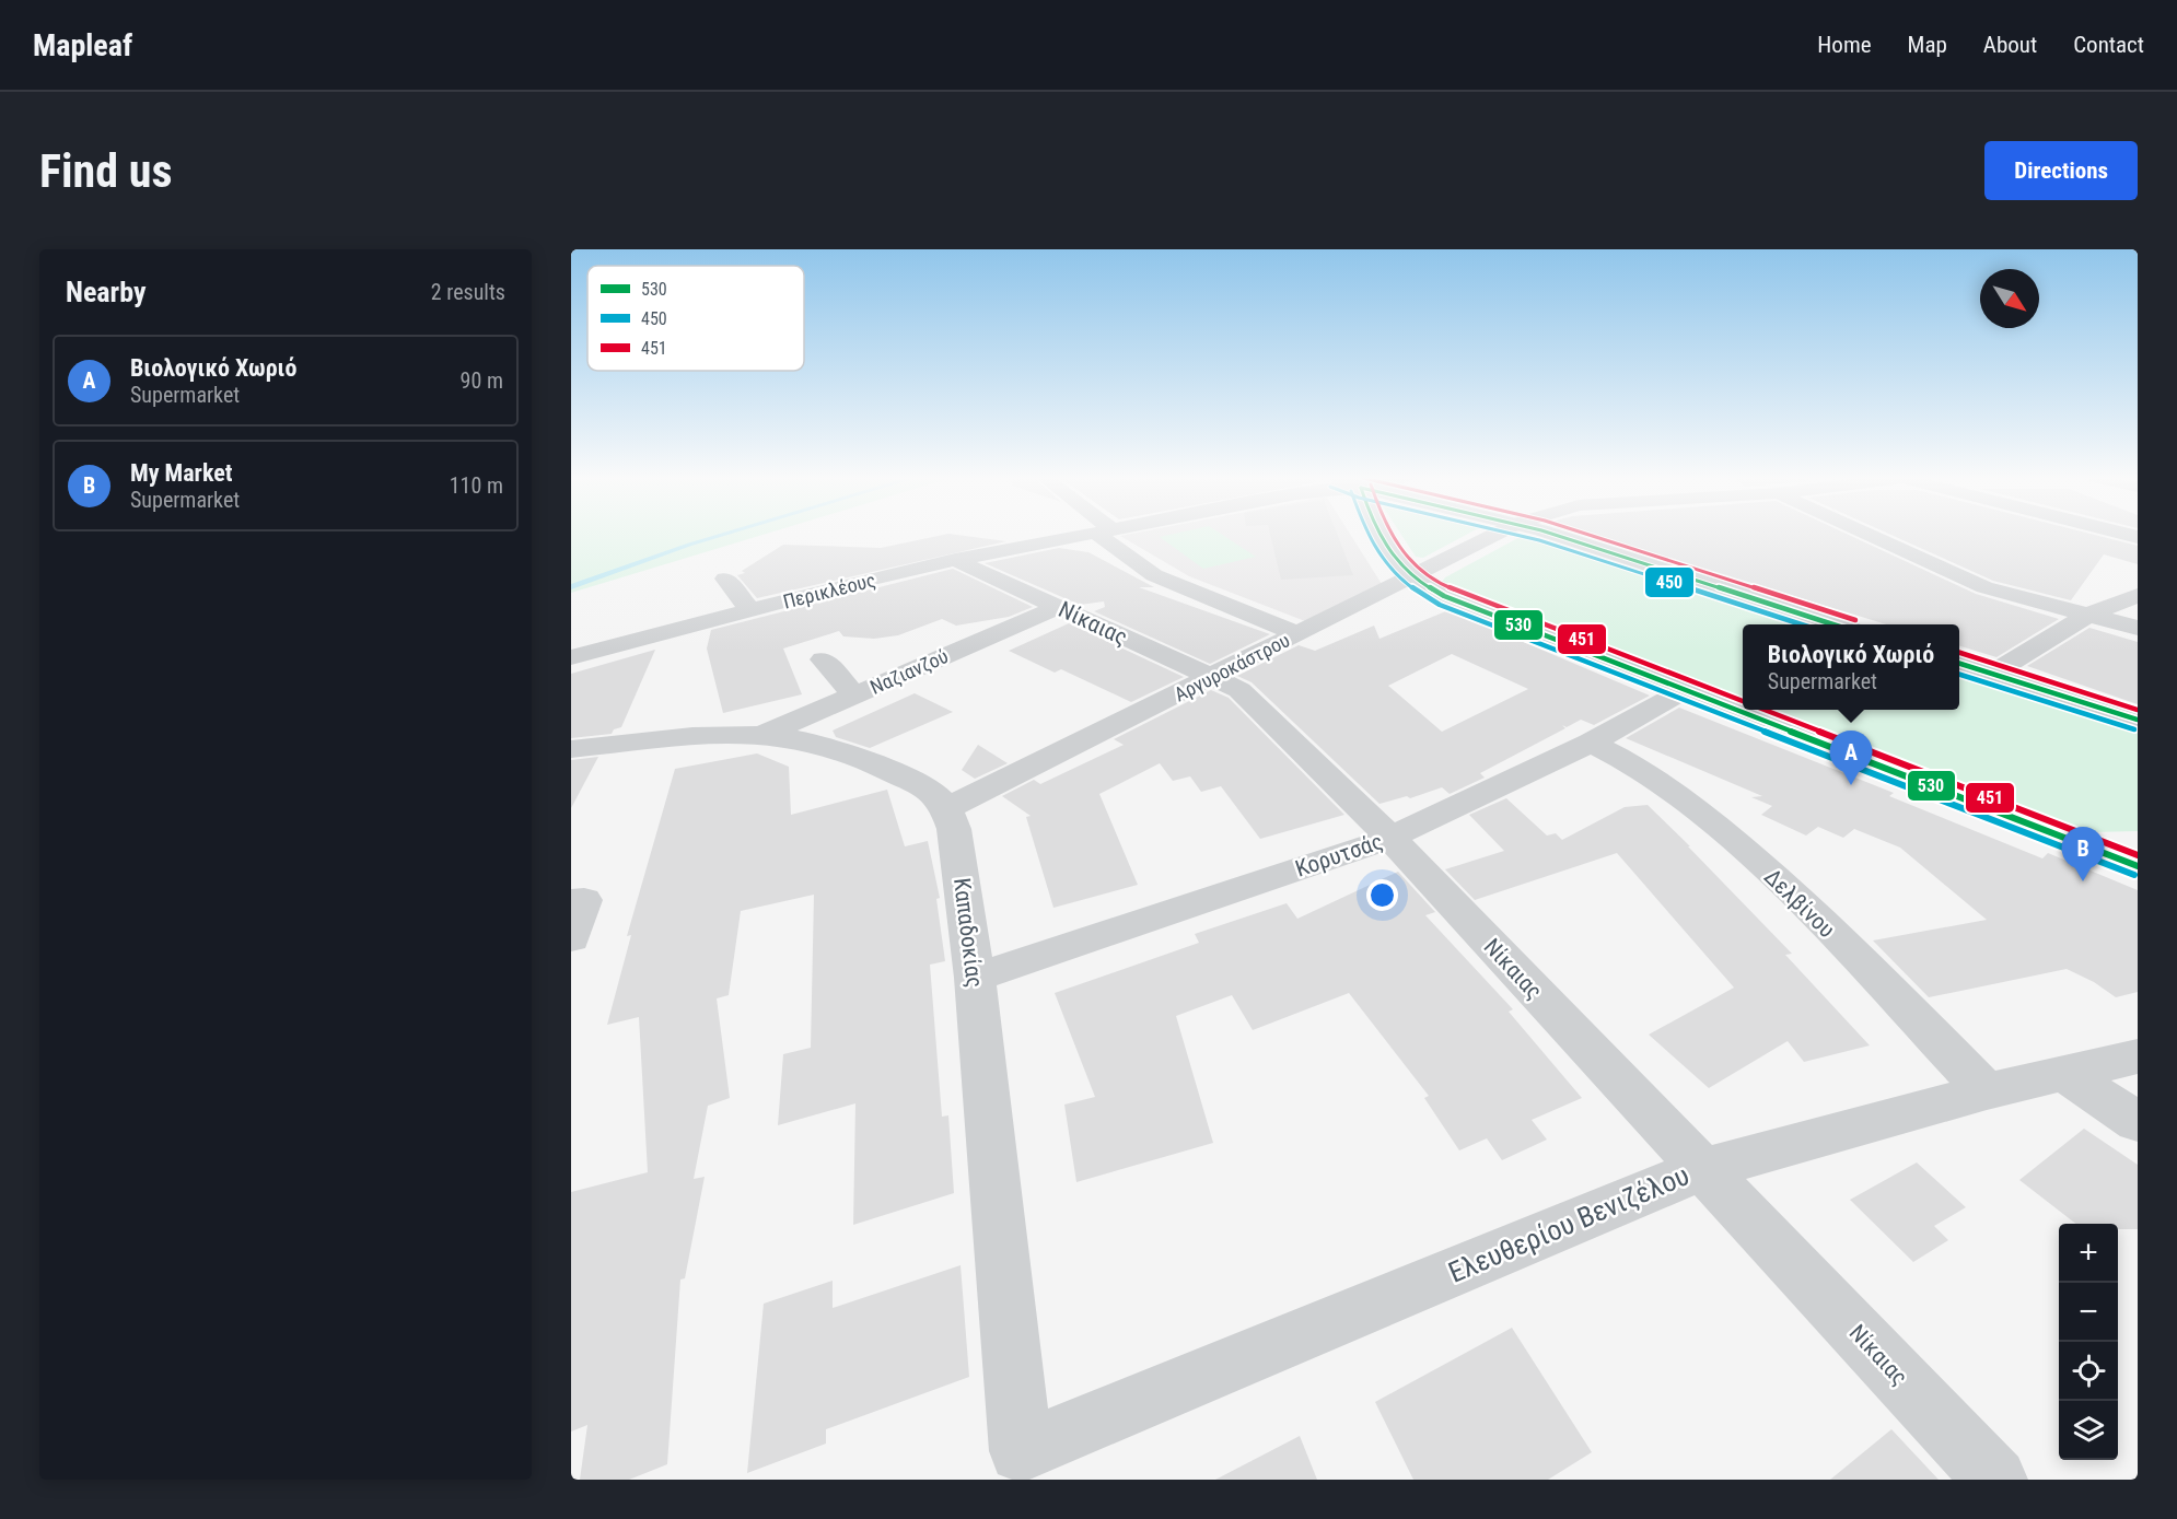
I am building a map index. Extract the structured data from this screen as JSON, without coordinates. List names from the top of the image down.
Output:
{
  "streets": {
    "street": [
      "Περικλέους",
      "Νίκαιας",
      "Αργυροκάστρου",
      "Ναζιανζού",
      "Κορυτσάς",
      "Δελβίνου",
      "Καπαδοκίας",
      "Ελευθερίου Βενιζέλου"
    ]
  },
  "crossings": [
    ["Περικλέους", "Νίκαιας"],
    ["Νίκαιας", "Αργυροκάστρου"],
    ["Νίκαιας", "Ναζιανζού"],
    ["Νίκαιας", "Κορυτσάς"],
    ["Νίκαιας", "Ελευθερίου Βενιζέλου"],
    ["Αργυροκάστρου", "Καπαδοκίας"],
    ["Κορυτσάς", "Δελβίνου"],
    ["Κορυτσάς", "Καπαδοκίας"],
    ["Δελβίνου", "Ελευθερίου Βενιζέλου"],
    ["Καπαδοκίας", "Ελευθερίου Βενιζέλου"]
  ],
  "lines": ["transit line 530", "transit line 450", "transit line 451"],
  "legend": ["530", "450", "451"],
  "north": "bottom right",
  "page": {
    "header": "Mapleaf",
    "nav": [
      "Home",
      "Map",
      "About",
      "Contact"
    ],
    "buttons": "Directions",
    "title": "Find us",
    "heading": ["Nearby", "2 results"],
    "list": [
      {
        "mark": "A",
        "name": "Βιολογικό Χωριό",
        "note": "Supermarket",
        "value": "90 m"
      },
      {
        "mark": "B",
        "name": "My Market",
        "note": "Supermarket",
        "value": "110 m"
      }
    ],
    "popup": ["Βιολογικό Χωριό", "Supermarket"],
    "pins": ["A", "B"],
    "map_buttons": ["+", "−"]
  }
}
